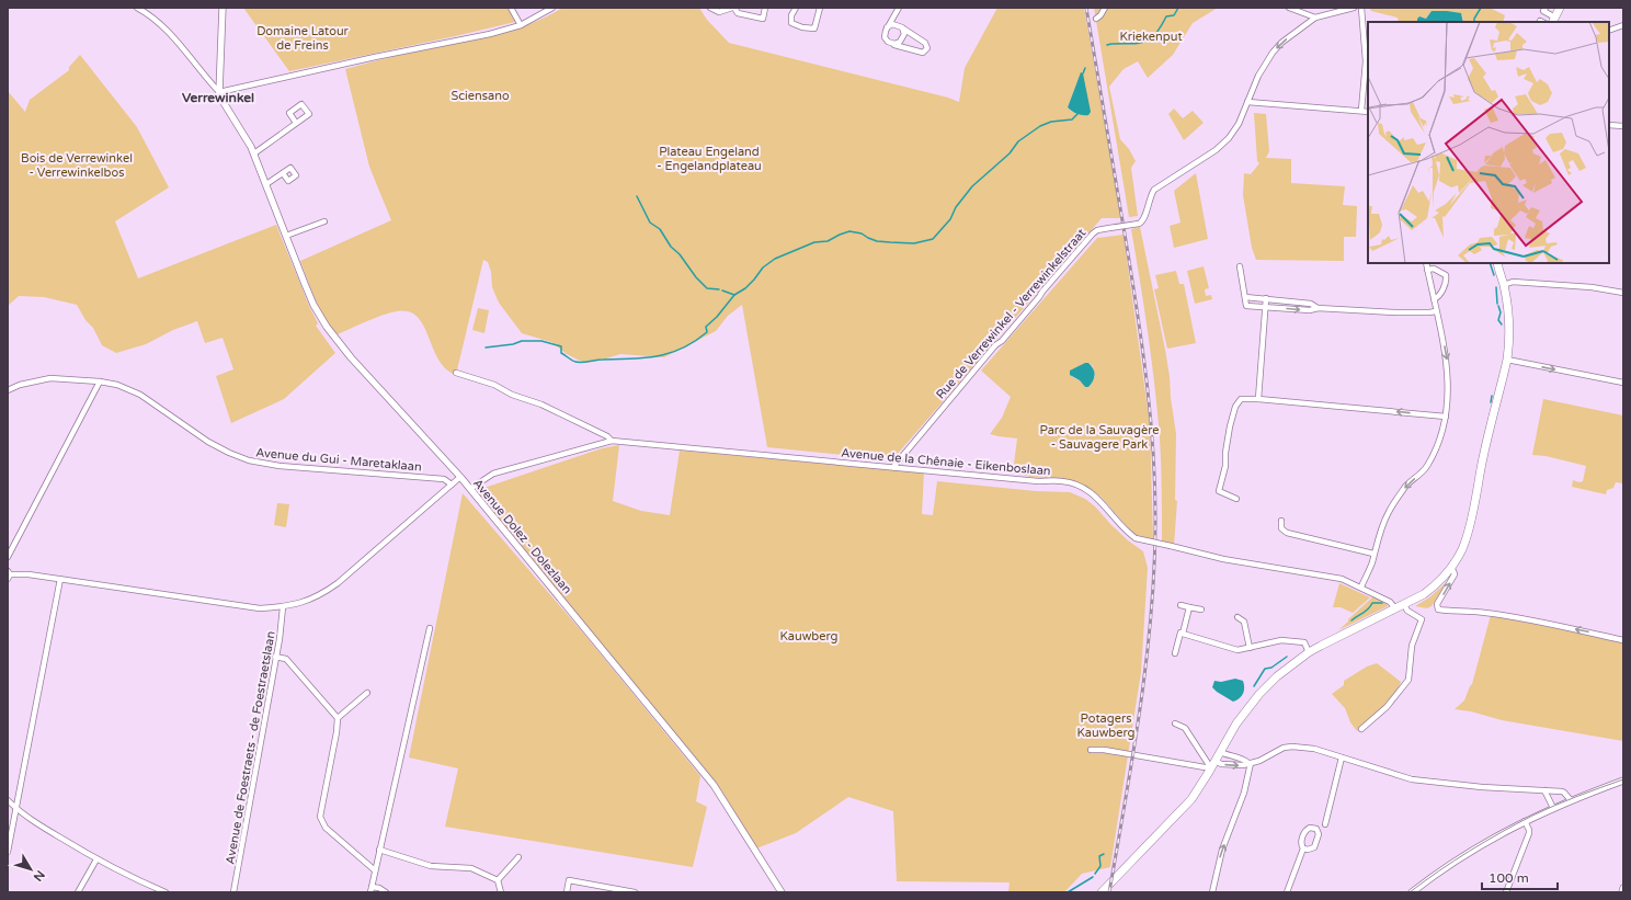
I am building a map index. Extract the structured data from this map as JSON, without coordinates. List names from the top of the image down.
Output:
{
  "streets": {
    "street": [
      "Rue de Verrewinkel - Verrewinkelstraat",
      "Avenue du Gui - Maretaklaan",
      "Avenue de la Chênaie - Eikenboslaan",
      "Avenue Dolez - Dolezlaan",
      "Avenue de Foestraets - de Foestraetslaan"
    ]
  },
  "crossings": [
    ["Rue de Verrewinkel - Verrewinkelstraat", "Avenue de la Chênaie - Eikenboslaan"],
    ["Avenue de la Chênaie - Eikenboslaan", "Avenue Dolez - Dolezlaan"]
  ],
  "districts": ["Verrewinkel"],
  "parks": [
    "Domaine Latour de Freins",
    "Kriekenput",
    "Sciensano",
    "Plateau Engeland - Engelandplateau",
    "Bois de Verrewinkel - Verrewinkelbos",
    "Parc de la Sauvagère - Sauvagere Park",
    "Kauwberg",
    "Potagers Kauwberg"
  ],
  "scale_bar": "100 m",
  "north": "bottom right"
}
